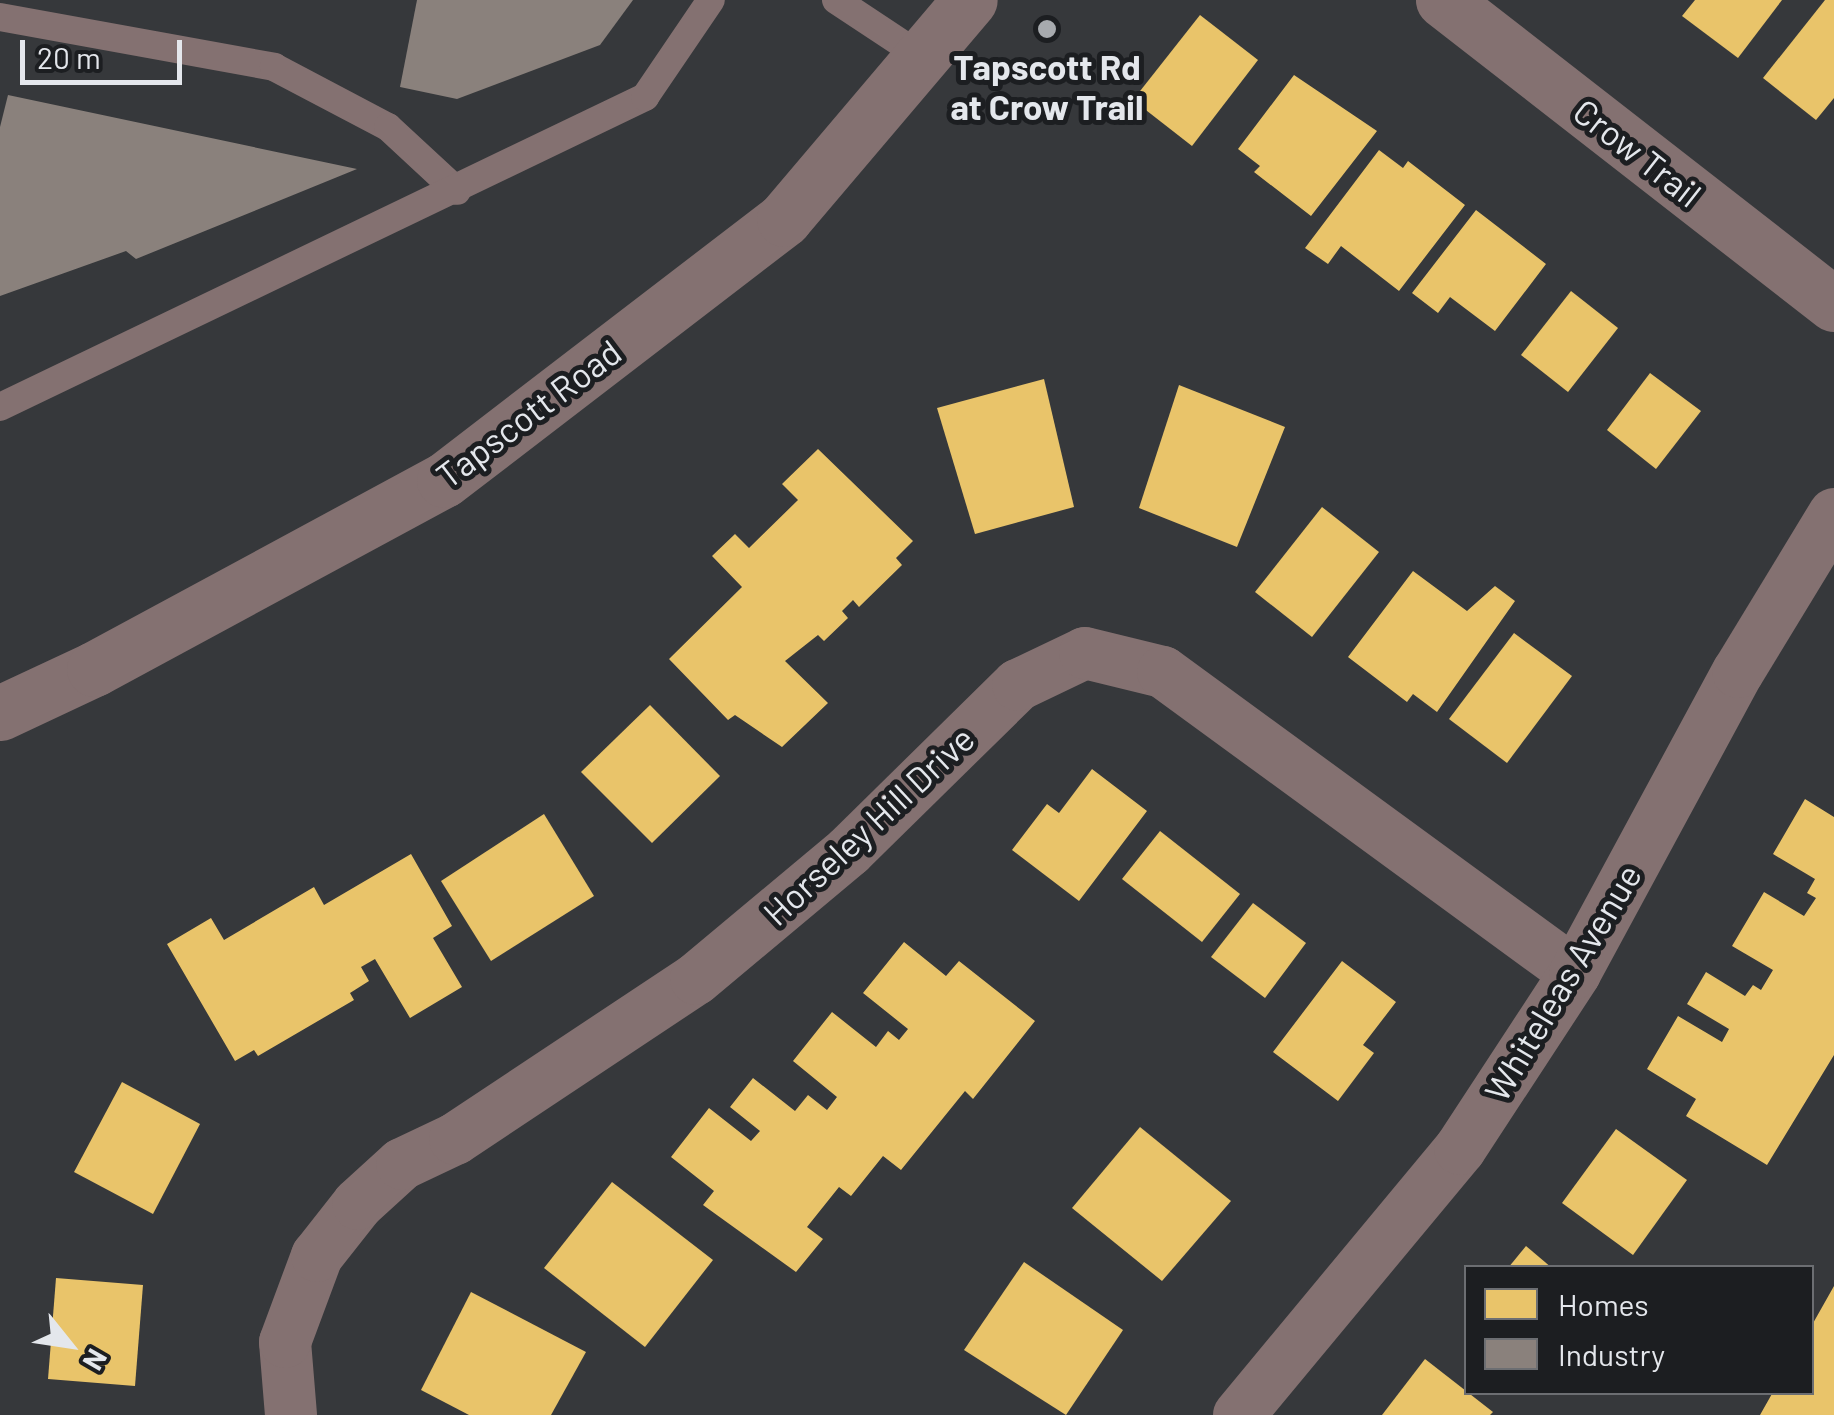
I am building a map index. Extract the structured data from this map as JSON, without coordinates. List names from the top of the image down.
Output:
{
  "streets": {
    "street": [
      "Crow Trail",
      "Tapscott Road",
      "Horseley Hill Drive",
      "Whiteleas Avenue"
    ]
  },
  "crossings": [
    ["Horseley Hill Drive", "Whiteleas Avenue"]
  ],
  "places": ["Tapscott Rd at Crow Trail"],
  "legend": ["Homes", "Industry"],
  "scale_bar": "20 m",
  "north": "bottom right"
}
